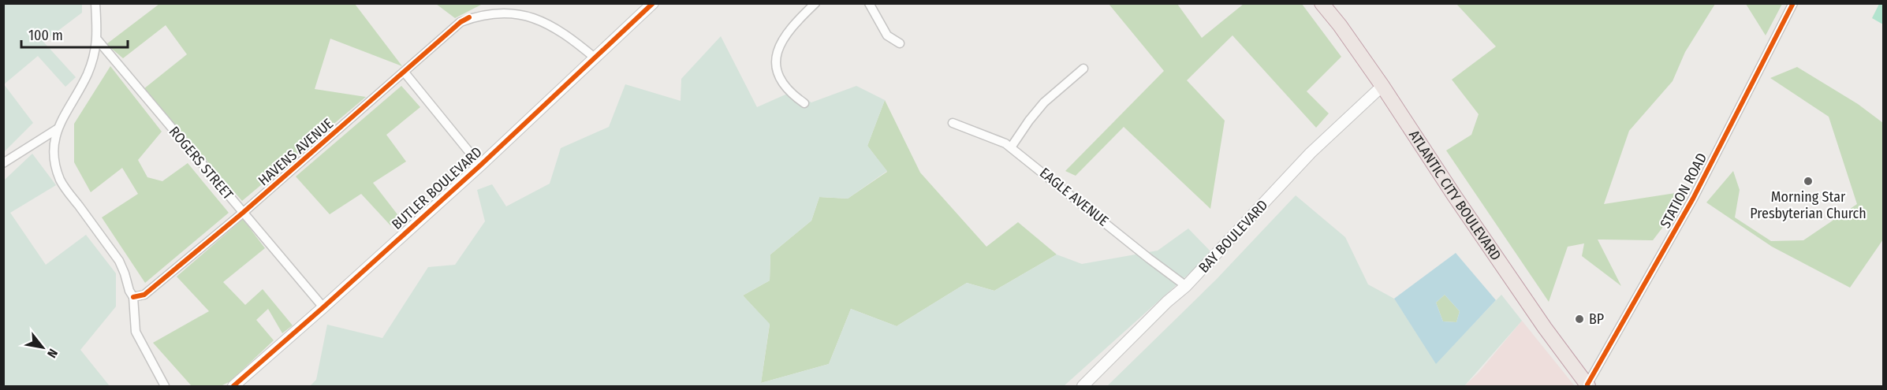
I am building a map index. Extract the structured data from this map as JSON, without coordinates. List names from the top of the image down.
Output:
{
  "streets": {
    "highway": ["ATLANTIC CITY BOULEVARD"],
    "street": [
      "HAVENS AVENUE",
      "ROGERS STREET",
      "BUTLER BOULEVARD",
      "STATION ROAD",
      "EAGLE AVENUE",
      "BAY BOULEVARD"
    ]
  },
  "crossings": [
    ["HAVENS AVENUE", "ROGERS STREET"],
    ["HAVENS AVENUE", "BUTLER BOULEVARD"],
    ["ROGERS STREET", "BUTLER BOULEVARD"],
    ["STATION ROAD", "ATLANTIC CITY BOULEVARD"],
    ["ATLANTIC CITY BOULEVARD", "BAY BOULEVARD"],
    ["EAGLE AVENUE", "BAY BOULEVARD"]
  ],
  "places": ["Morning Star Presbyterian Church", "BP"],
  "scale_bar": "100 m",
  "north": "bottom right"
}
